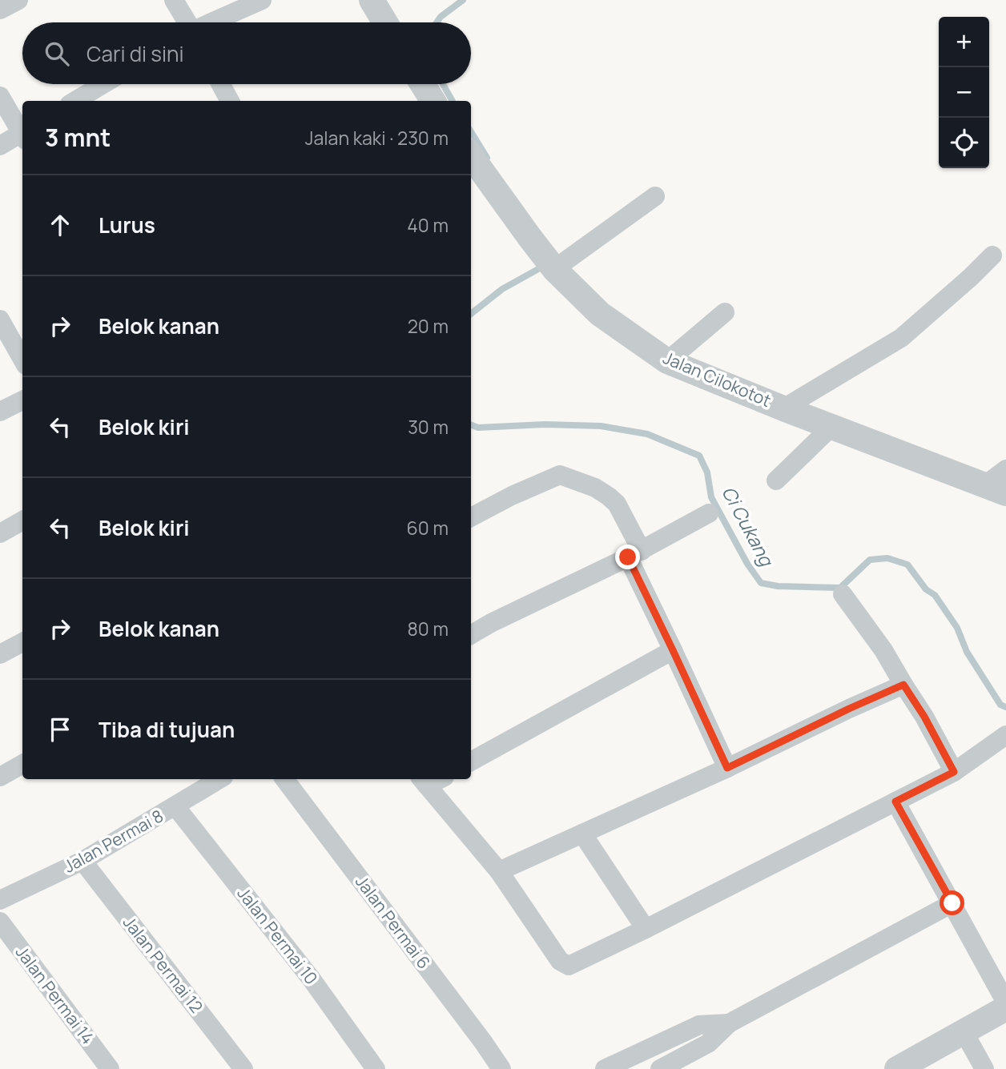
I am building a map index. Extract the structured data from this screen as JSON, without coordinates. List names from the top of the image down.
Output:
{
  "streets": {
    "street": [
      "Jalan Cilokotot",
      "Jalan Permai 8",
      "Jalan Permai 6",
      "Jalan Permai 10",
      "Jalan Permai 12",
      "Jalan Permai 14"
    ]
  },
  "crossings": [
    ["Jalan Permai 8", "Jalan Permai 10"],
    ["Jalan Permai 8", "Jalan Permai 12"]
  ],
  "water": ["Ci Cukang"],
  "page": {
    "map_buttons": ["+", "−"],
    "search": "Cari di sini",
    "heading": ["3 mnt", "Jalan kaki · 230 m"],
    "list": [
      ["Lurus", "40 m"],
      ["Belok kanan", "20 m"],
      ["Belok kiri", "30 m"],
      ["Belok kiri", "60 m"],
      ["Belok kanan", "80 m"],
      "Tiba di tujuan"
    ]
  }
}
